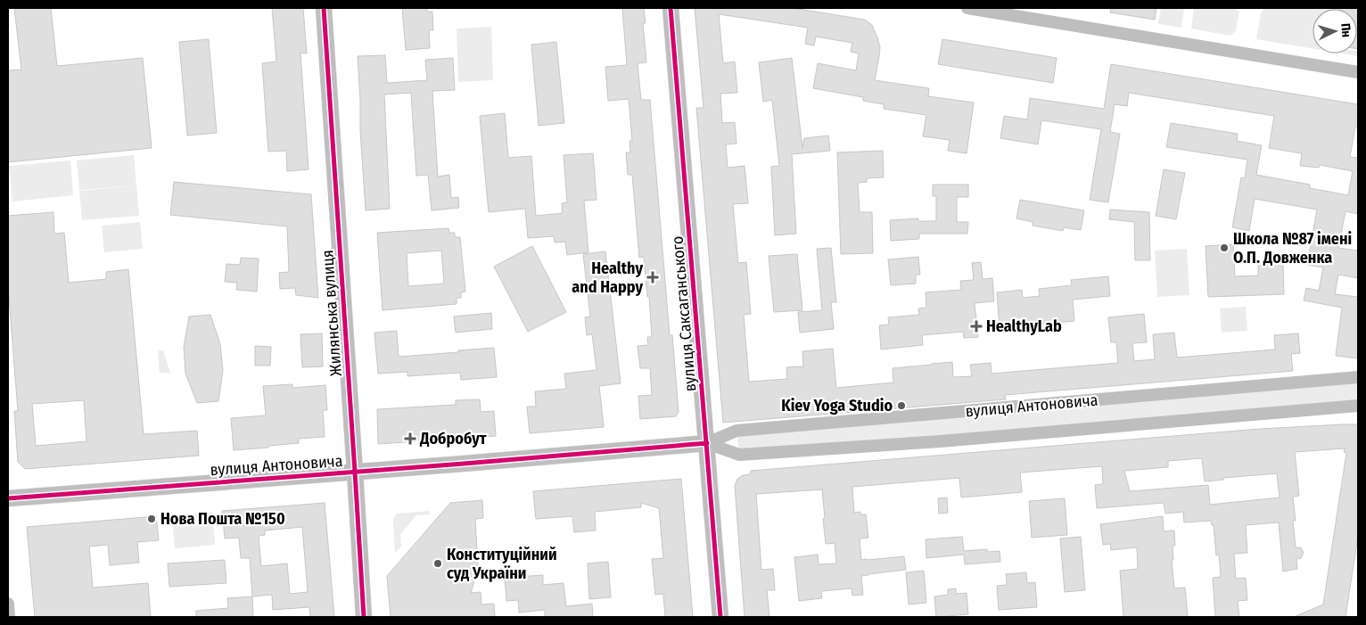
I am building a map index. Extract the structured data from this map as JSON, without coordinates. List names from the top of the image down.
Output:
{
  "streets": {
    "main road": ["Жилянська вулиця", "вулиця Саксаганського", "вулиця Антоновича"]
  },
  "crossings": [
    ["Жилянська вулиця", "вулиця Антоновича"],
    ["вулиця Саксаганського", "вулиця Антоновича"]
  ],
  "places": {
    "other": [
      "Школа №87 імені О.П. Довженка",
      "Kiev Yoga Studio",
      "Нова Пошта №150",
      "Конституційний суд України"
    ],
    "health": ["Healthy and Happy", "HealthyLab", "Добробут"]
  },
  "north": "right"
}
